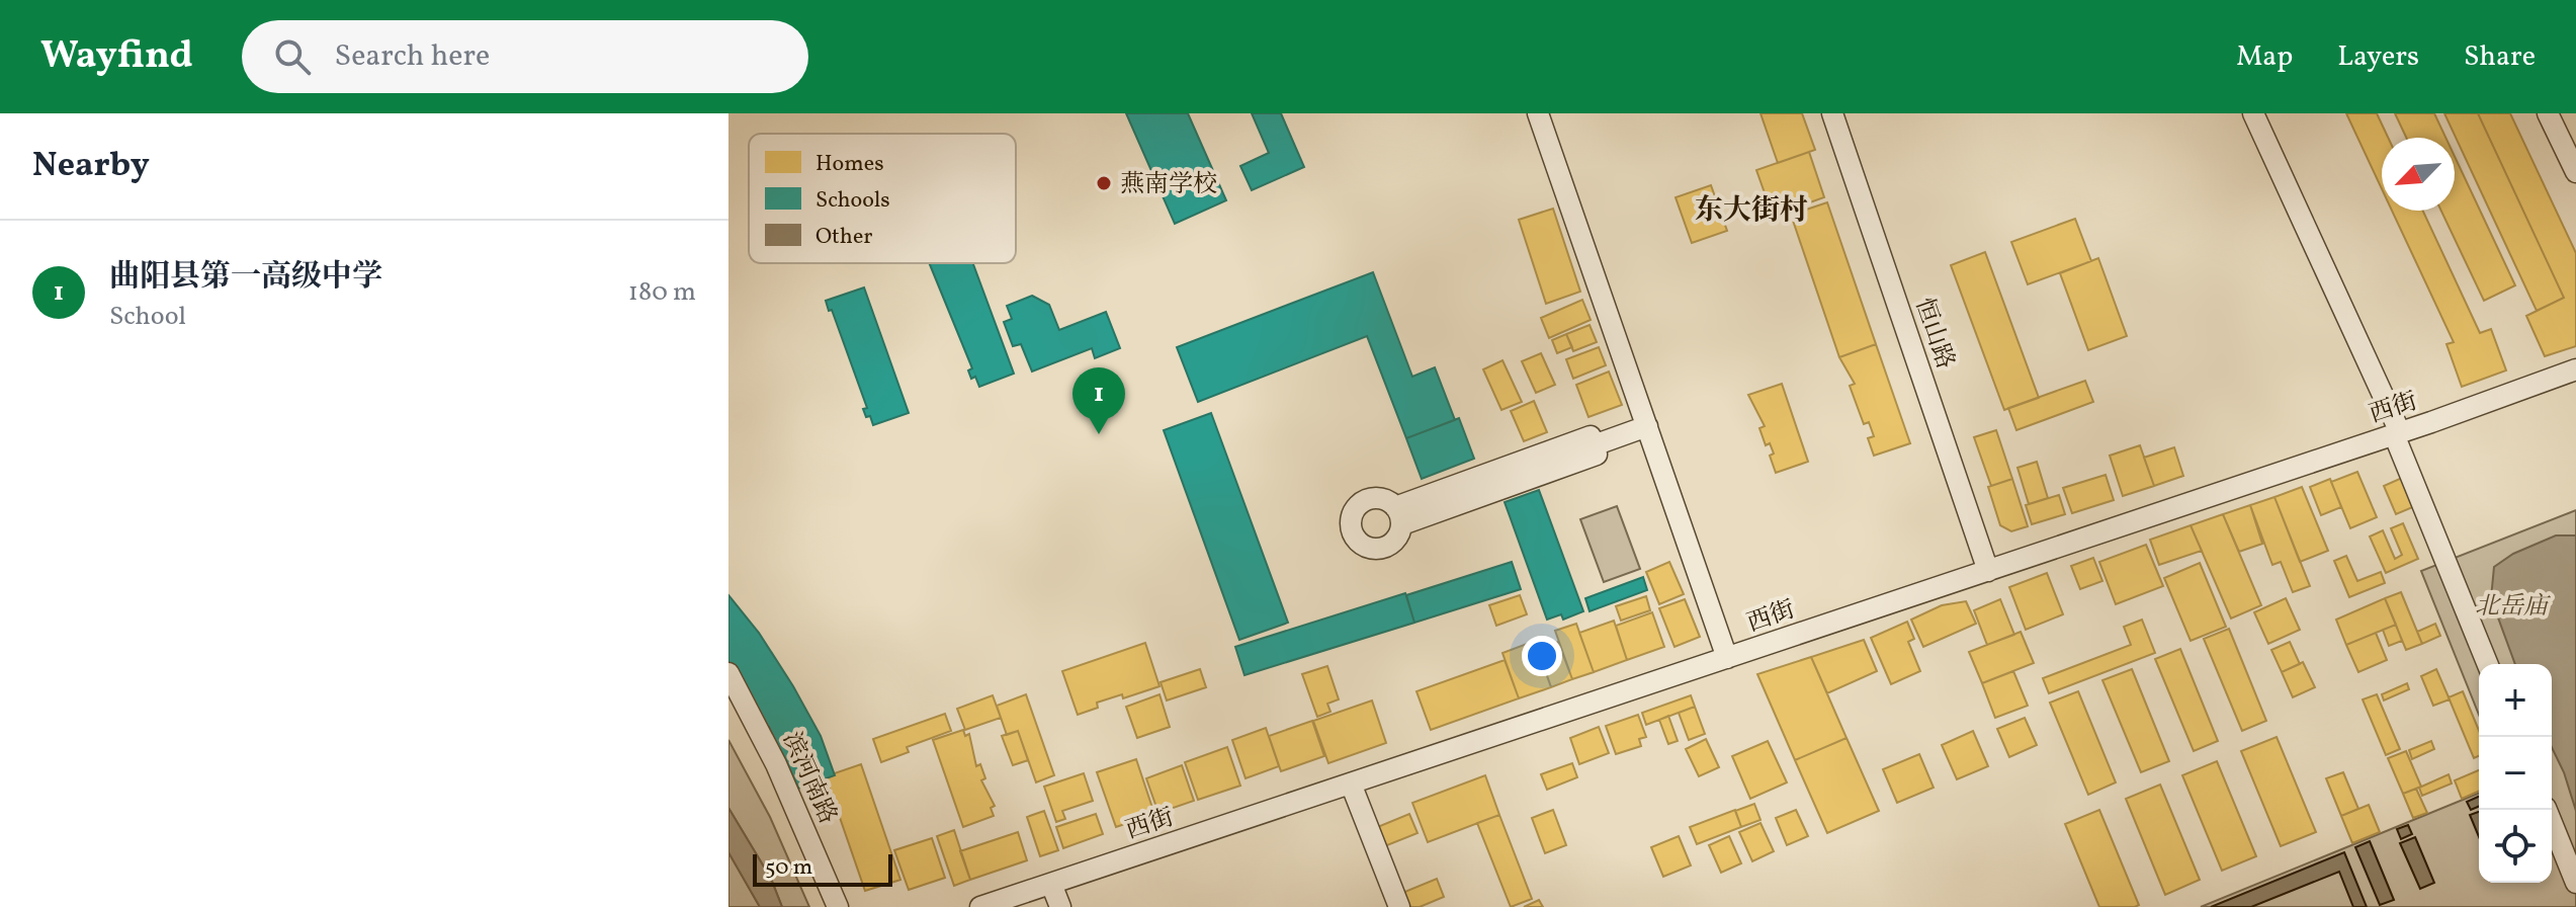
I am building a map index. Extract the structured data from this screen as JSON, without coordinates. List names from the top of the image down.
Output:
{
  "streets": {
    "street": ["恒山路", "西街", "滨河南路"]
  },
  "crossings": [
    ["恒山路", "西街"]
  ],
  "districts": ["东大街村"],
  "parks": ["北岳庙"],
  "places": ["燕南学校"],
  "legend": ["Homes", "Schools", "Other"],
  "scale_bar": "50 m",
  "north": "bottom left",
  "page": {
    "header": "Wayfind",
    "search": "Search here",
    "nav": ["Map", "Layers", "Share"],
    "heading": "Nearby",
    "list": [
      {
        "mark": "1",
        "name": "曲阳县第一高级中学",
        "note": "School",
        "value": "180 m"
      }
    ],
    "pins": "1",
    "map_buttons": ["+", "−"],
    "scale": "50 m"
  }
}
